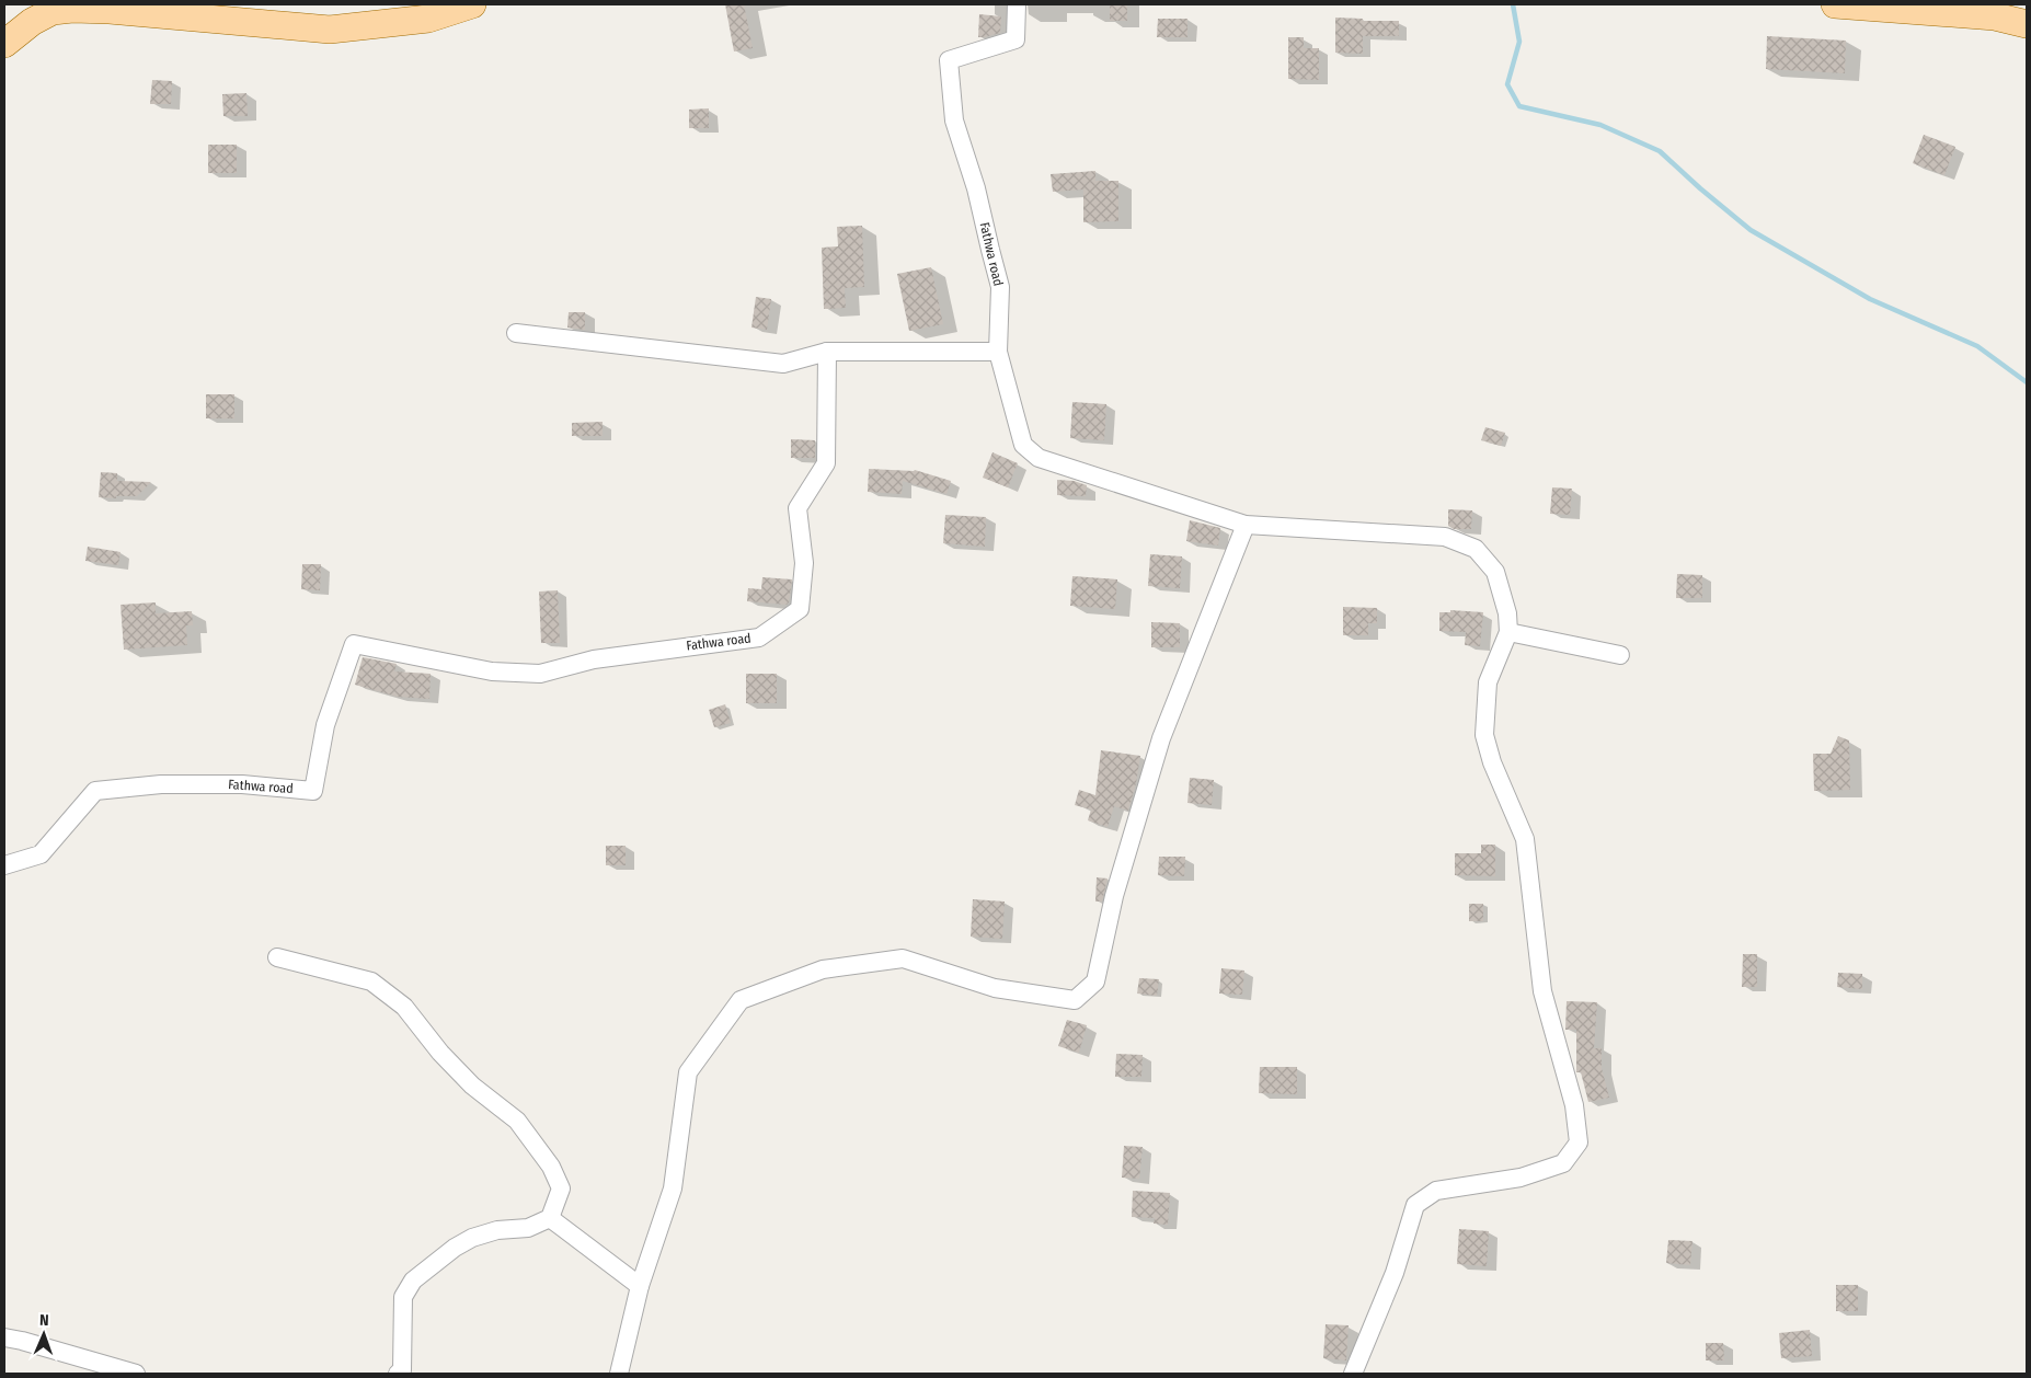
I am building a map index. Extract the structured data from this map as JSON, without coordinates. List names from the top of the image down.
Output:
{
  "streets": {
    "street": ["Fathwa road"]
  },
  "north": "top"
}
